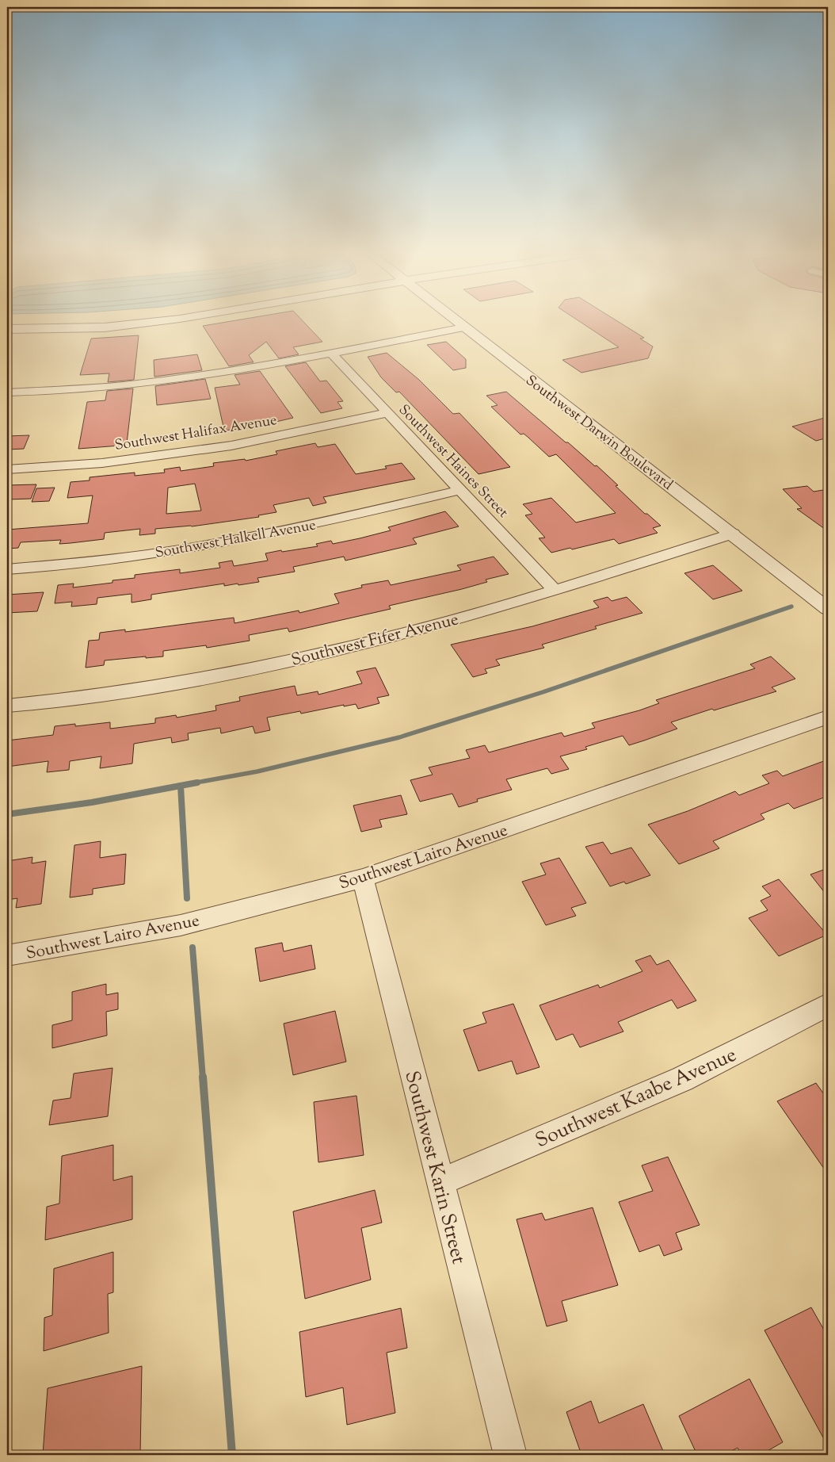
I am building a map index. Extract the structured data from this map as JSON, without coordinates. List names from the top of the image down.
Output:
{
  "streets": {
    "street": [
      "Southwest Halifax Avenue",
      "Southwest Darwin Boulevard",
      "Southwest Haines Street",
      "Southwest Halkell Avenue",
      "Southwest Fifer Avenue",
      "Southwest Lairo Avenue",
      "Southwest Kaabe Avenue",
      "Southwest Karin Street"
    ]
  },
  "crossings": [
    ["Southwest Halifax Avenue", "Southwest Haines Street"],
    ["Southwest Darwin Boulevard", "Southwest Fifer Avenue"],
    ["Southwest Haines Street", "Southwest Halkell Avenue"],
    ["Southwest Haines Street", "Southwest Fifer Avenue"],
    ["Southwest Lairo Avenue", "Southwest Karin Street"],
    ["Southwest Kaabe Avenue", "Southwest Karin Street"]
  ]
}
